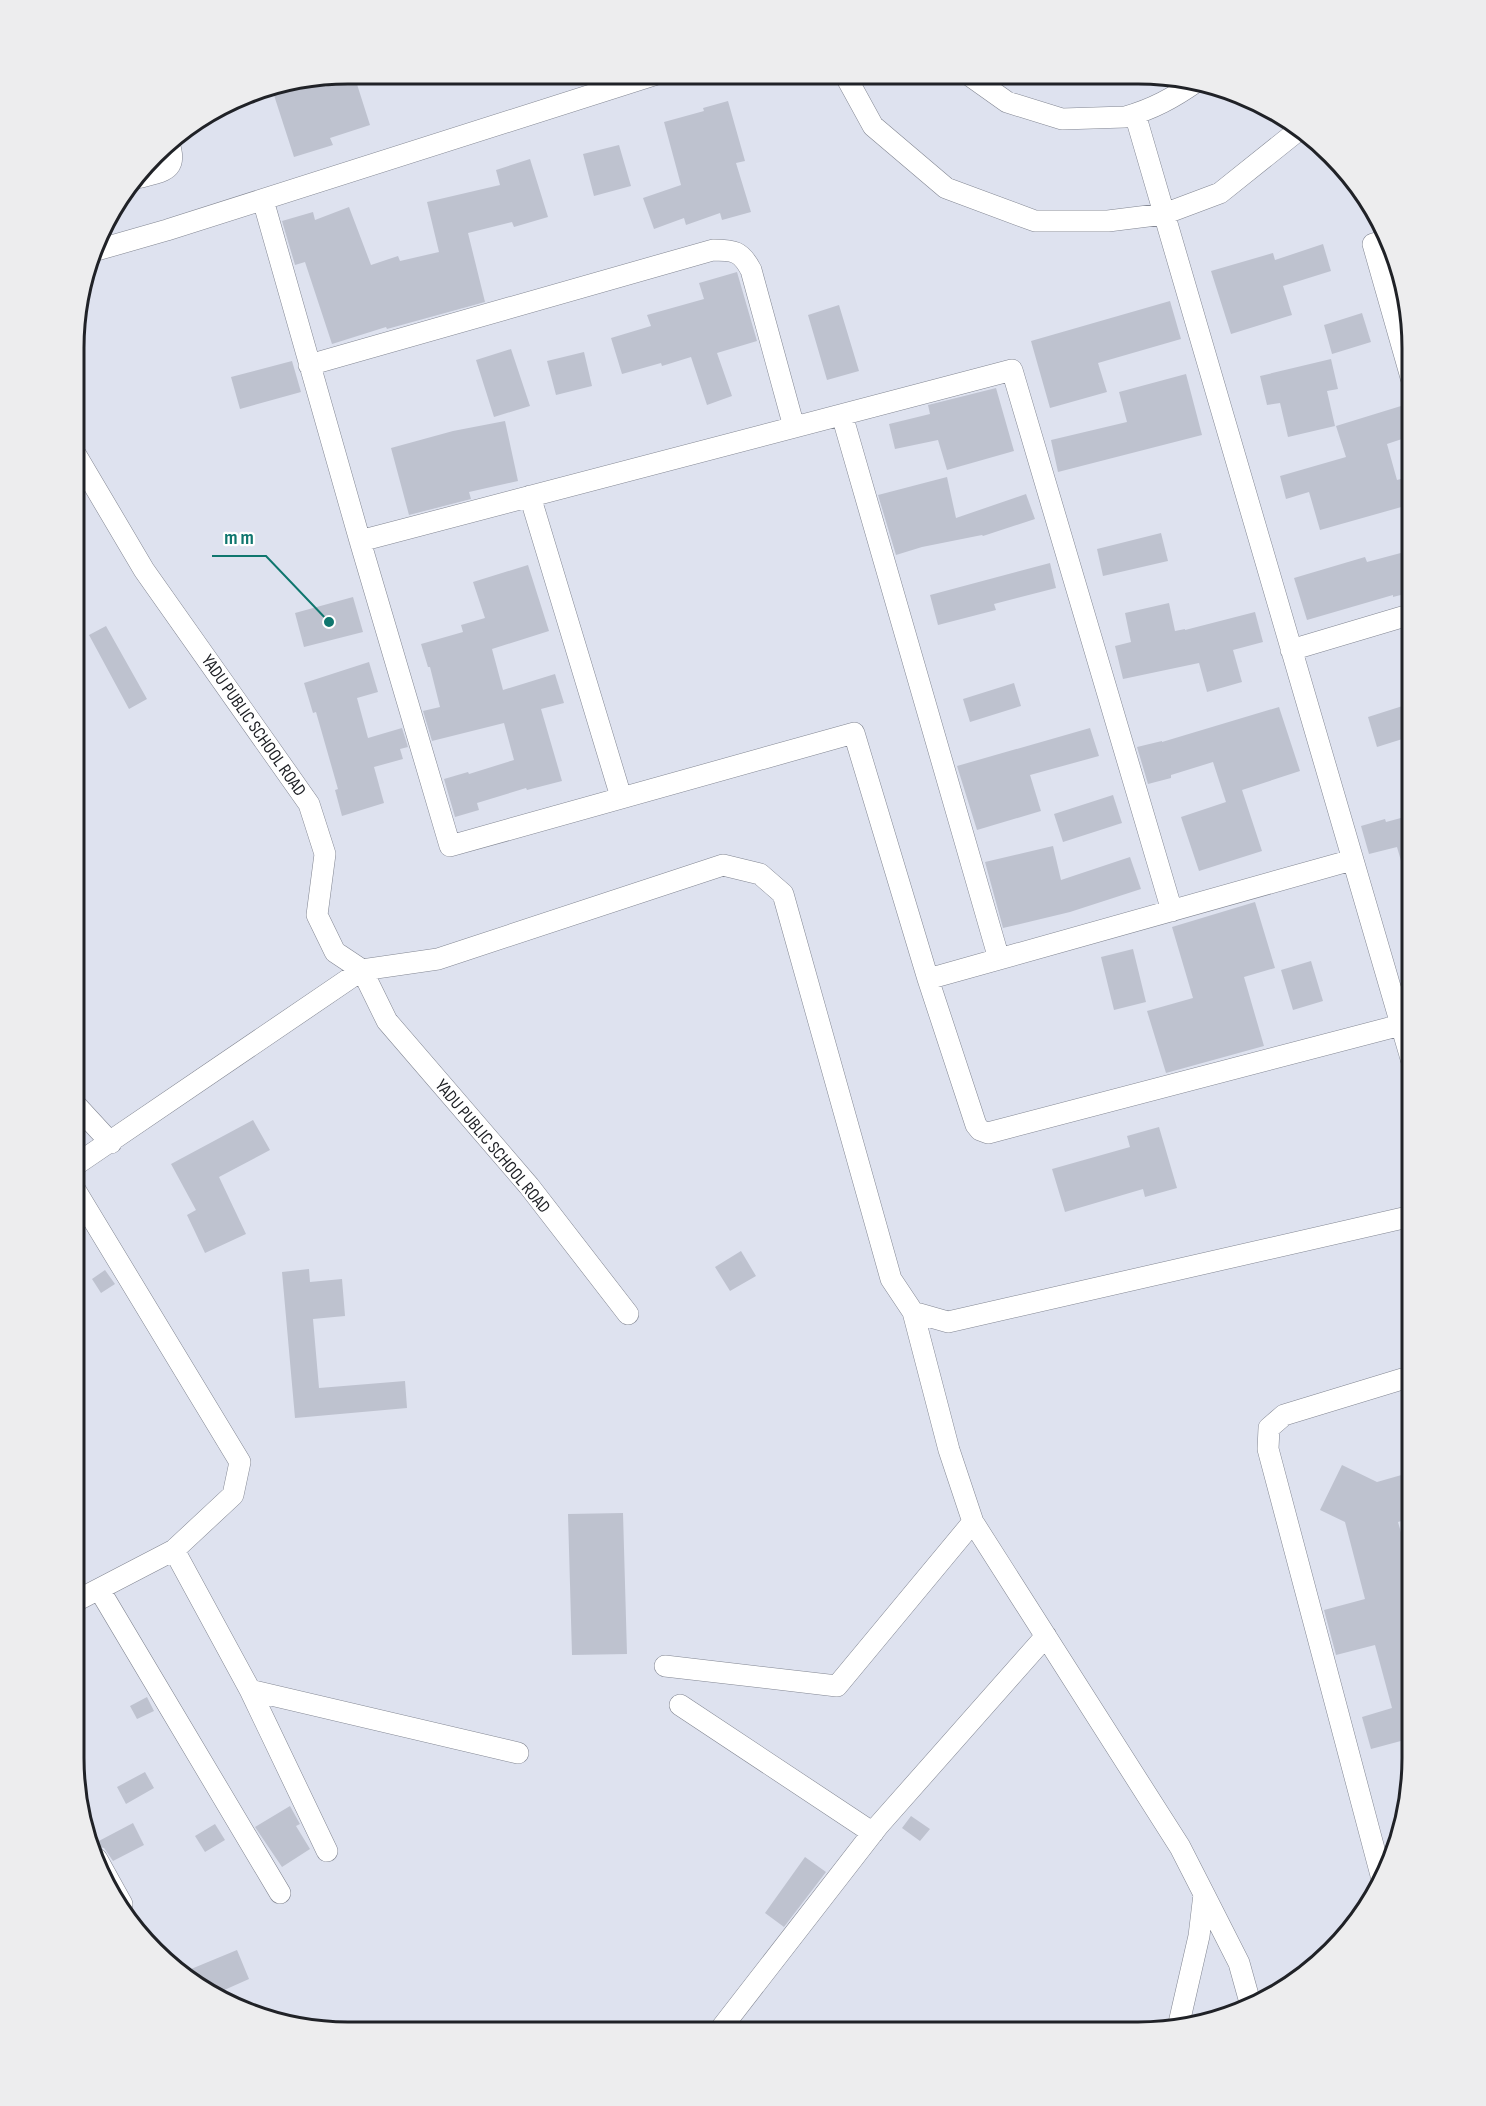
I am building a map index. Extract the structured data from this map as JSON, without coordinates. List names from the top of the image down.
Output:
{
  "streets": {
    "street": ["YADU PUBLIC SCHOOL ROAD"]
  },
  "places": ["m m"]
}
